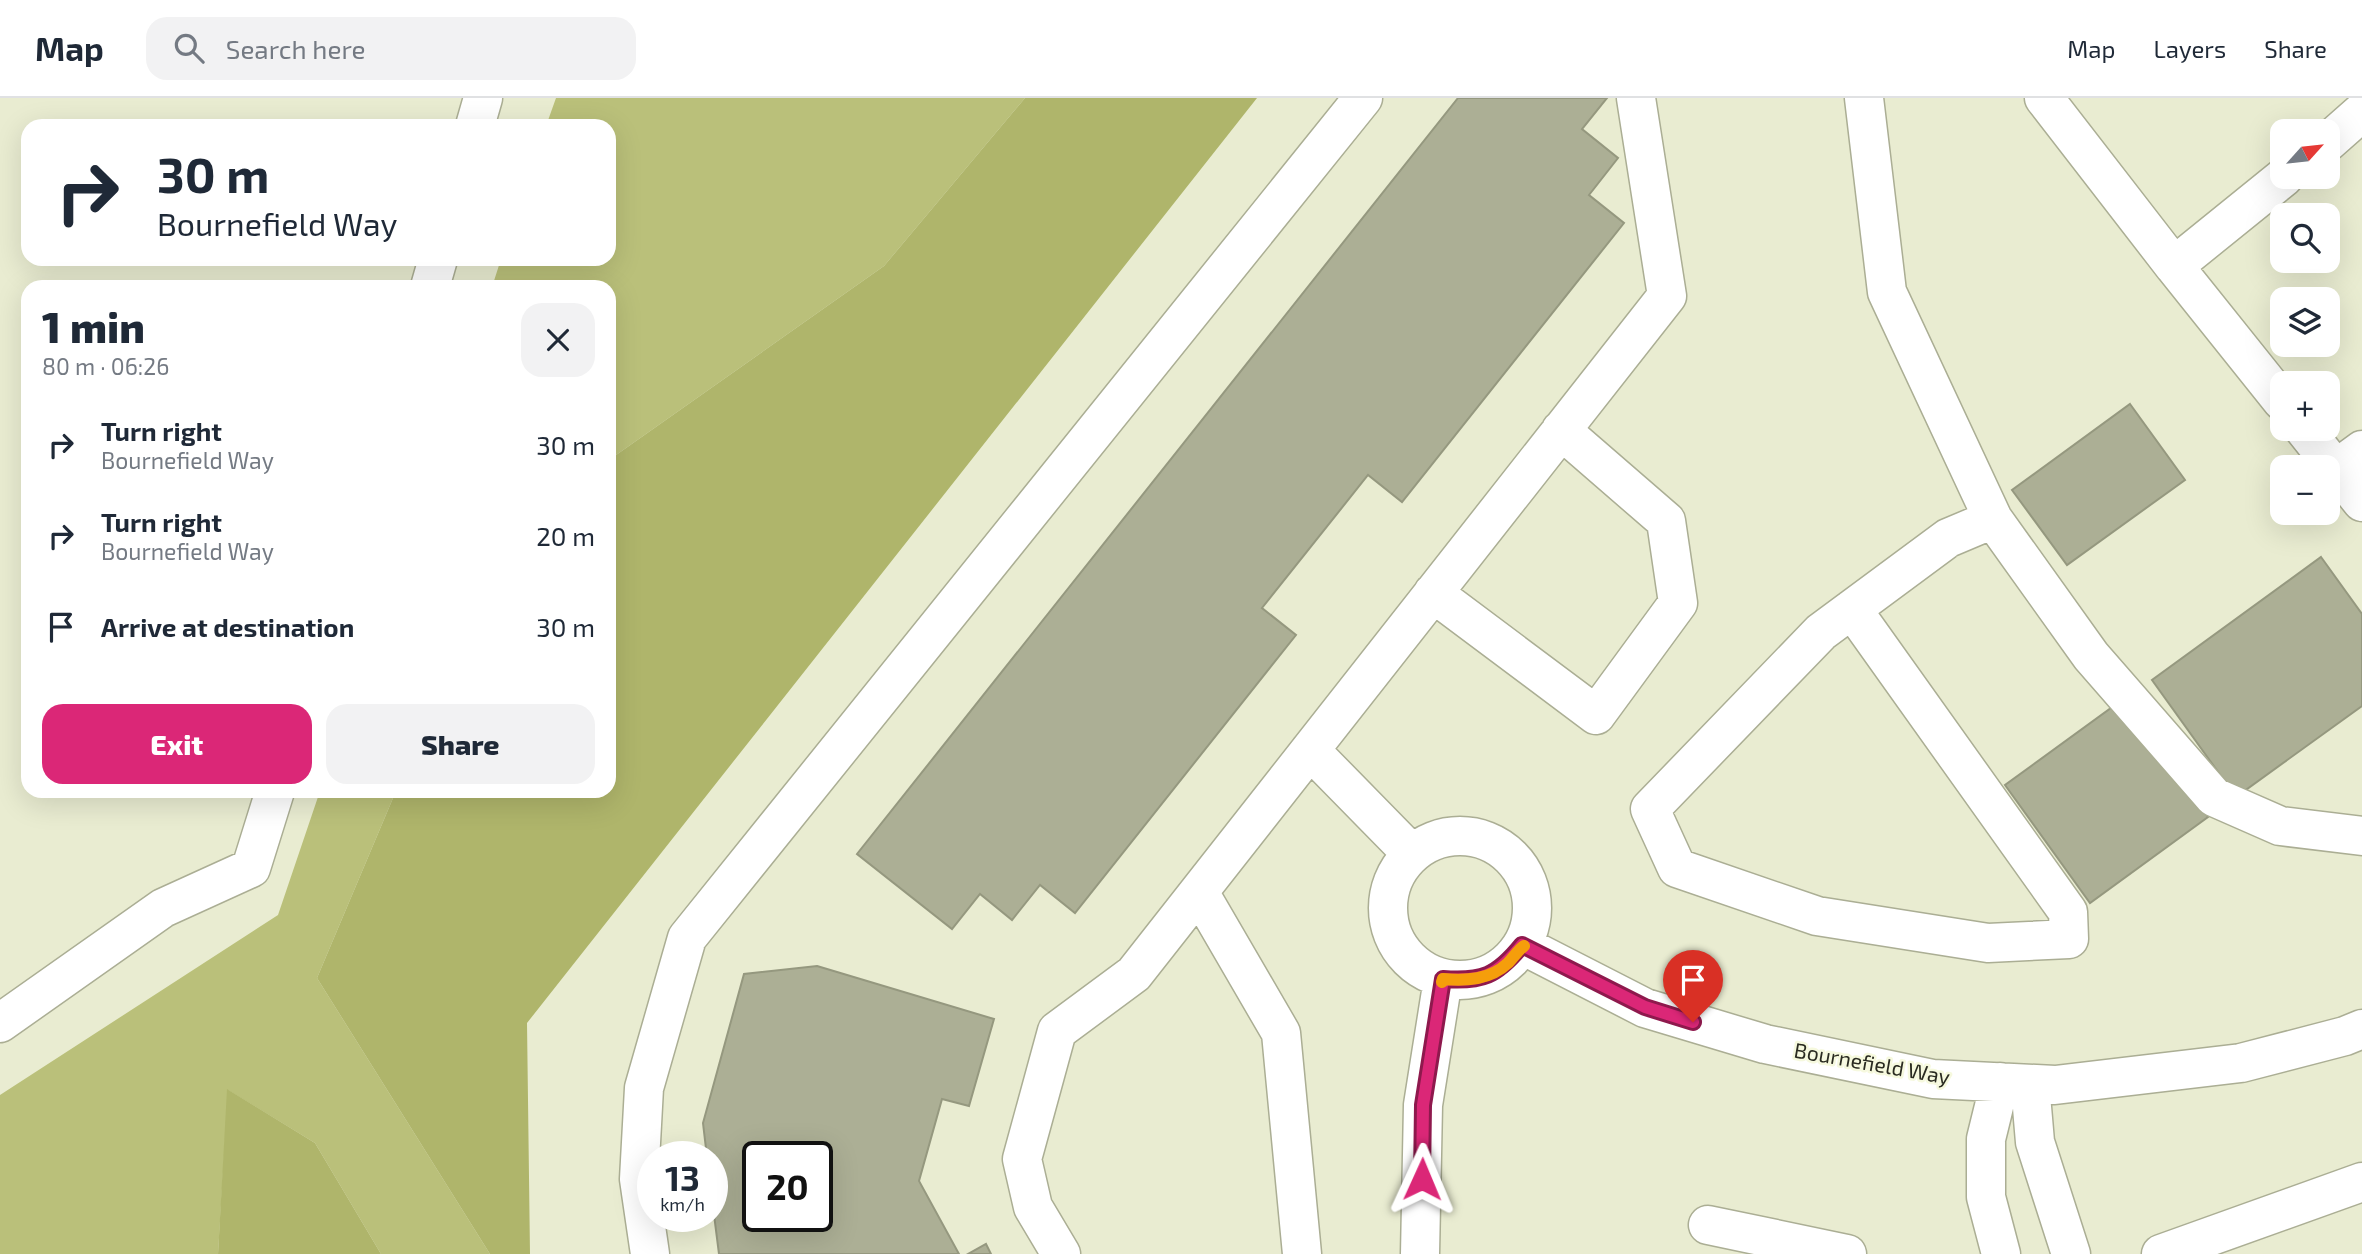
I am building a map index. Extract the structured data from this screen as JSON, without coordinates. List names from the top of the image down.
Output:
{
  "streets": {
    "street": ["Bournefield Way"]
  },
  "north": "top right",
  "page": {
    "header": "Map",
    "search": "Search here",
    "nav": ["Map", "Layers", "Share"],
    "map_buttons": ["+", "−"],
    "turn": ["30 m", "Bournefield Way"],
    "heading": ["1 min", "80 m · 06:26"],
    "list": [
      {
        "name": "Turn right",
        "note": "Bournefield Way",
        "value": "30 m"
      },
      {
        "name": "Turn right",
        "note": "Bournefield Way",
        "value": "20 m"
      },
      {
        "name": "Arrive at destination",
        "value": "30 m"
      }
    ],
    "buttons": ["Exit", "Share"],
    "speed": "13 km/h",
    "limit": "20"
  }
}
